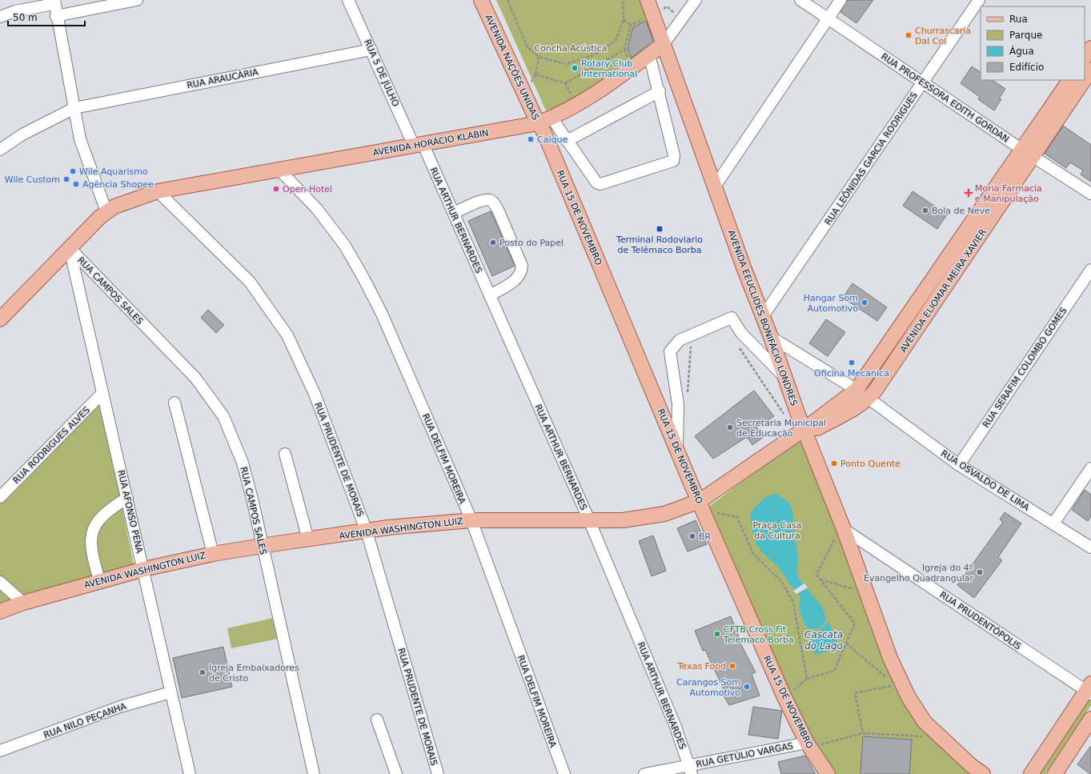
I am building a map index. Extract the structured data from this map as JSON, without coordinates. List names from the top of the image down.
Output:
{
  "streets": {
    "main road": [
      "AVENIDA NAÇÕES UNIDAS",
      "AVENIDA HORÁCIO KLABIN",
      "RUA 15 DE NOVEMBRO",
      "AVENIDA ELIOMAR MEIRA XAVIER",
      "AVENIDA EEUCLIDES BONIFÁCIO LONDRES",
      "AVENIDA WASHINGTON LUIZ"
    ],
    "street": [
      "RUA 5 DE JULHO",
      "RUA ARAUCÁRIA",
      "RUA PROFESSORA EDITH GORDAN",
      "RUA LEÔNIDAS GARCIA RODRIGUES",
      "RUA ARTHUR BERNARDES",
      "RUA CAMPOS SALES",
      "RUA SERAFIM COLOMBO GOMES",
      "RUA RODRIGUES ALVES",
      "RUA DELFIM MOREIRA",
      "RUA PRUDENTE DE MORAIS",
      "RUA OSVALDO DE LIMA",
      "RUA AFONSO PENA",
      "RUA PRUDENTÓPOLIS",
      "RUA NILO PEÇANHA",
      "RUA GETÚLIO VARGAS"
    ]
  },
  "crossings": [
    ["AVENIDA NAÇÕES UNIDAS", "AVENIDA HORÁCIO KLABIN"],
    ["AVENIDA NAÇÕES UNIDAS", "RUA 15 DE NOVEMBRO"],
    ["RUA 5 DE JULHO", "RUA ARAUCÁRIA"],
    ["RUA 5 DE JULHO", "AVENIDA HORÁCIO KLABIN"],
    ["RUA 5 DE JULHO", "RUA ARTHUR BERNARDES"],
    ["RUA PROFESSORA EDITH GORDAN", "RUA LEÔNIDAS GARCIA RODRIGUES"],
    ["RUA PROFESSORA EDITH GORDAN", "AVENIDA ELIOMAR MEIRA XAVIER"],
    ["AVENIDA HORÁCIO KLABIN", "RUA 15 DE NOVEMBRO"],
    ["AVENIDA HORÁCIO KLABIN", "RUA ARTHUR BERNARDES"],
    ["AVENIDA HORÁCIO KLABIN", "RUA CAMPOS SALES"],
    ["AVENIDA HORÁCIO KLABIN", "AVENIDA EEUCLIDES BONIFÁCIO LONDRES"],
    ["AVENIDA HORÁCIO KLABIN", "RUA DELFIM MOREIRA"],
    ["AVENIDA HORÁCIO KLABIN", "RUA PRUDENTE DE MORAIS"],
    ["AVENIDA HORÁCIO KLABIN", "RUA AFONSO PENA"],
    ["RUA LEÔNIDAS GARCIA RODRIGUES", "AVENIDA EEUCLIDES BONIFÁCIO LONDRES"],
    ["RUA 15 DE NOVEMBRO", "AVENIDA WASHINGTON LUIZ"],
    ["RUA 15 DE NOVEMBRO", "RUA GETÚLIO VARGAS"],
    ["RUA ARTHUR BERNARDES", "AVENIDA WASHINGTON LUIZ"],
    ["RUA ARTHUR BERNARDES", "RUA GETÚLIO VARGAS"],
    ["RUA CAMPOS SALES", "RUA AFONSO PENA"],
    ["RUA CAMPOS SALES", "AVENIDA WASHINGTON LUIZ"],
    ["AVENIDA ELIOMAR MEIRA XAVIER", "RUA OSVALDO DE LIMA"],
    ["AVENIDA ELIOMAR MEIRA XAVIER", "AVENIDA WASHINGTON LUIZ"],
    ["AVENIDA EEUCLIDES BONIFÁCIO LONDRES", "RUA OSVALDO DE LIMA"],
    ["AVENIDA EEUCLIDES BONIFÁCIO LONDRES", "AVENIDA WASHINGTON LUIZ"],
    ["AVENIDA EEUCLIDES BONIFÁCIO LONDRES", "RUA PRUDENTÓPOLIS"],
    ["RUA SERAFIM COLOMBO GOMES", "RUA OSVALDO DE LIMA"],
    ["RUA RODRIGUES ALVES", "RUA AFONSO PENA"],
    ["RUA DELFIM MOREIRA", "AVENIDA WASHINGTON LUIZ"],
    ["RUA PRUDENTE DE MORAIS", "AVENIDA WASHINGTON LUIZ"],
    ["RUA OSVALDO DE LIMA", "AVENIDA WASHINGTON LUIZ"],
    ["RUA AFONSO PENA", "AVENIDA WASHINGTON LUIZ"],
    ["RUA AFONSO PENA", "RUA NILO PEÇANHA"]
  ],
  "water": ["Cascata do Lago"],
  "parks": ["Concha Acústica", "Praça Casa da Cultura"],
  "places": {
    "other": [
      "Churrascaria Dal Col",
      "Rotary Club International",
      "Caique",
      "Wile Aquarismo",
      "Wile Custom",
      "Agência Shopee",
      "Open Hotel",
      "Bola de Neve",
      "Posto do Papel",
      "Hangar Som Automotivo",
      "Oficina Mecanica",
      "Secretaria Municipal de Educação",
      "Ponto Quente",
      "BR",
      "Igreja do 4º Evangelho Quadrangular",
      "CFTB Cross Fit Telemaco Borba",
      "Texas Food",
      "Igreja Embaixadores de Cristo",
      "Carangos Som Automotivo"
    ],
    "health": ["Moria Farmacia e Manipulação"],
    "transit": ["Terminal Rodoviario de Telêmaco Borba"]
  },
  "legend": [
    "Rua",
    "Parque",
    "Água",
    "Edifício"
  ],
  "scale_bar": "50 m"
}
